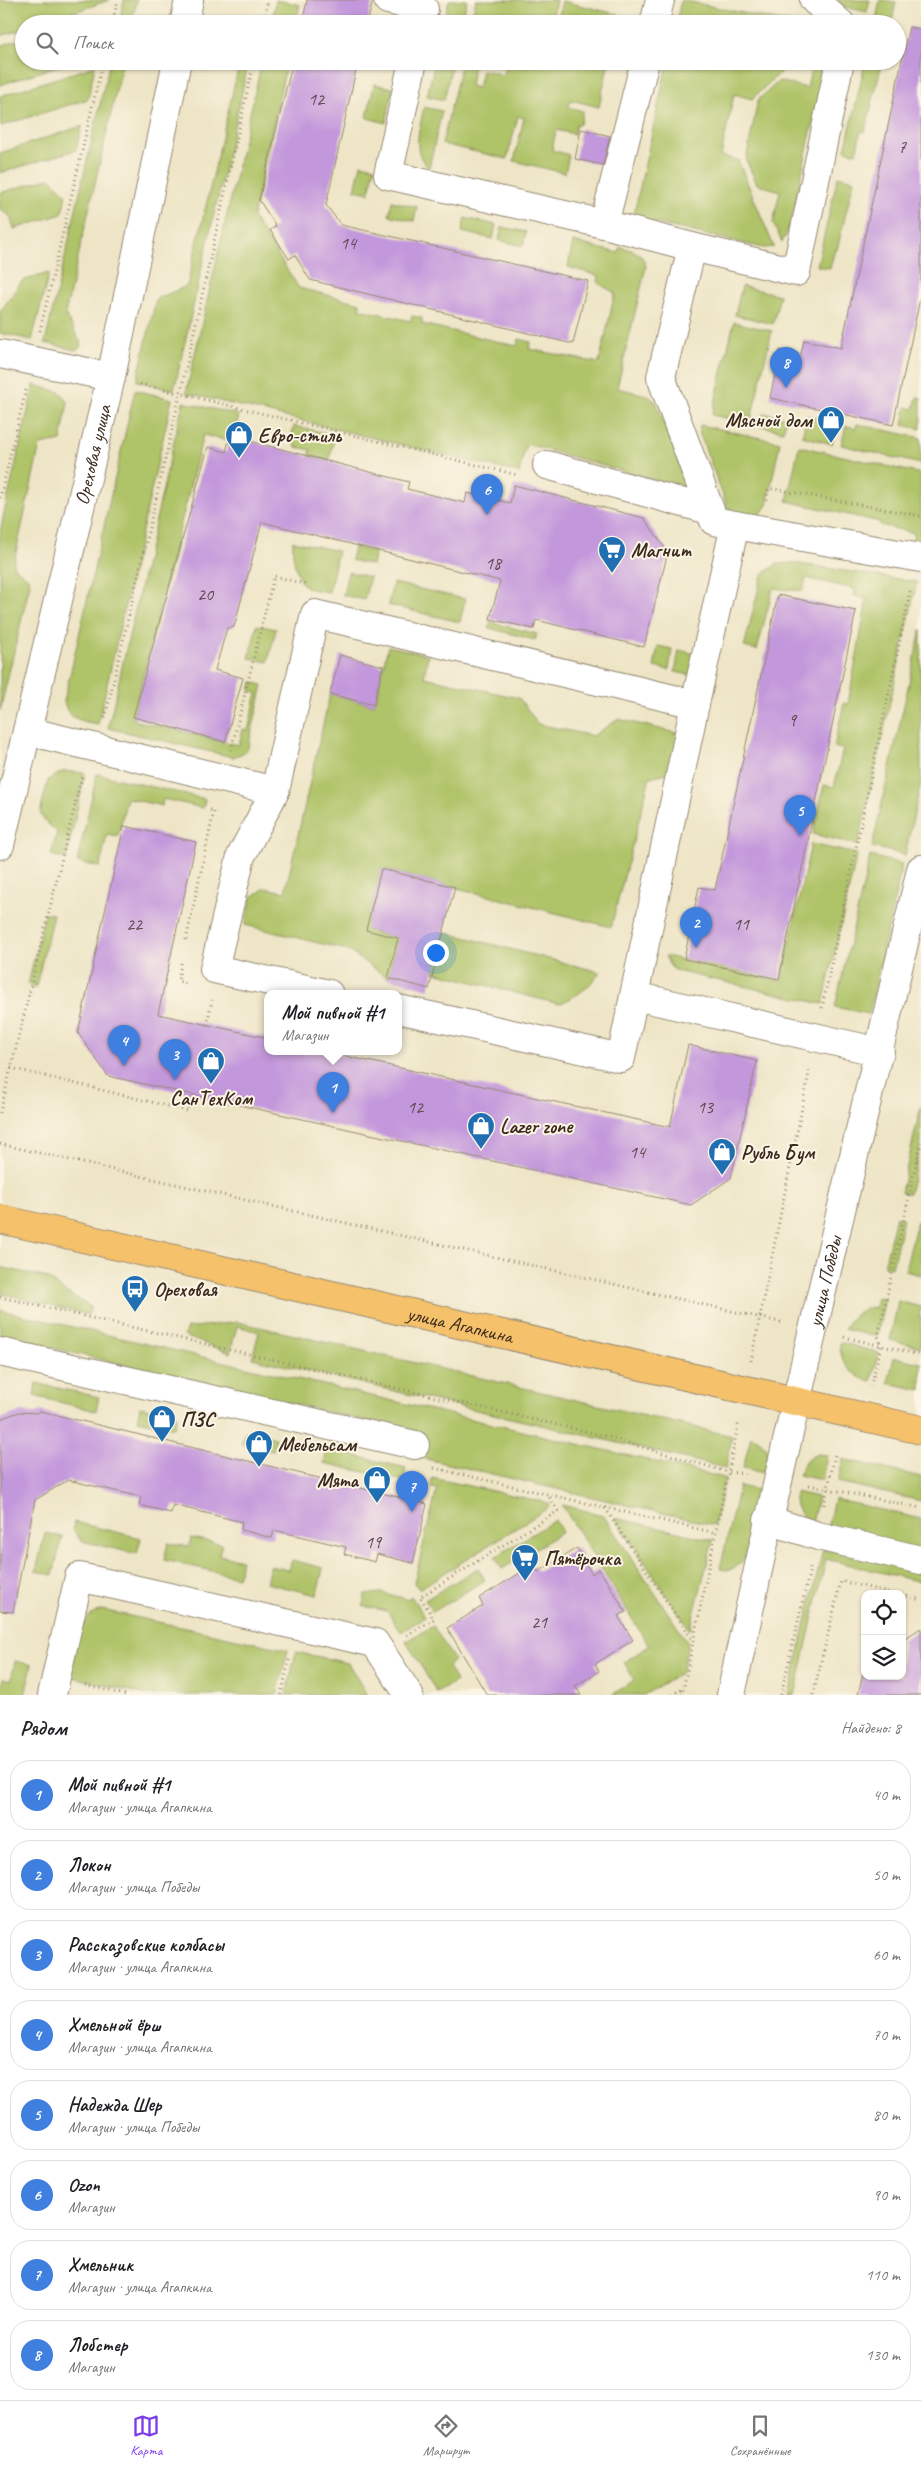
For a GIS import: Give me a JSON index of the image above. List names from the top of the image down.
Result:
{
  "streets": {
    "main road": ["улица Агапкина"],
    "street": ["Ореховая улица", "улица Победы"]
  },
  "crossings": [
    ["улица Победы", "улица Агапкина"]
  ],
  "places": {
    "shop": [
      "Мясной дом",
      "Евро-стиль",
      "СанТехКом",
      "Lazer zone",
      "Рубль Бум",
      "ПЗС",
      "Мебельсам",
      "Мята"
    ],
    "supermarket": ["Магнит", "Пятёрочка"],
    "bus stop": ["Ореховая"]
  },
  "house_numbers": [
    "12",
    "7",
    "14",
    "18",
    "20",
    "9",
    "22",
    "11",
    "12",
    "13",
    "14",
    "19",
    "21"
  ],
  "page": {
    "search": "Поиск",
    "pins": [
      "8",
      "6",
      "5",
      "2",
      "4",
      "3",
      "1",
      "7"
    ],
    "popup": ["Мой пивной #1", "Магазин"],
    "heading": ["Рядом", "Найдено: 8"],
    "list": [
      {
        "mark": "1",
        "name": "Мой пивной #1",
        "note": "Магазин · улица Агапкина",
        "value": "40 m"
      },
      {
        "mark": "2",
        "name": "Локон",
        "note": "Магазин · улица Победы",
        "value": "50 m"
      },
      {
        "mark": "3",
        "name": "Рассказовские колбасы",
        "note": "Магазин · улица Агапкина",
        "value": "60 m"
      },
      {
        "mark": "4",
        "name": "Хмельной ёрш",
        "note": "Магазин · улица Агапкина",
        "value": "70 m"
      },
      {
        "mark": "5",
        "name": "Надежда Шер",
        "note": "Магазин · улица Победы",
        "value": "80 m"
      },
      {
        "mark": "6",
        "name": "Ozon",
        "note": "Магазин",
        "value": "90 m"
      },
      {
        "mark": "7",
        "name": "Хмельник",
        "note": "Магазин · улица Агапкина",
        "value": "110 m"
      },
      {
        "mark": "8",
        "name": "Лобстер",
        "note": "Магазин",
        "value": "130 m"
      }
    ],
    "nav": ["Карта", "Маршрут", "Сохранённые"]
  }
}
